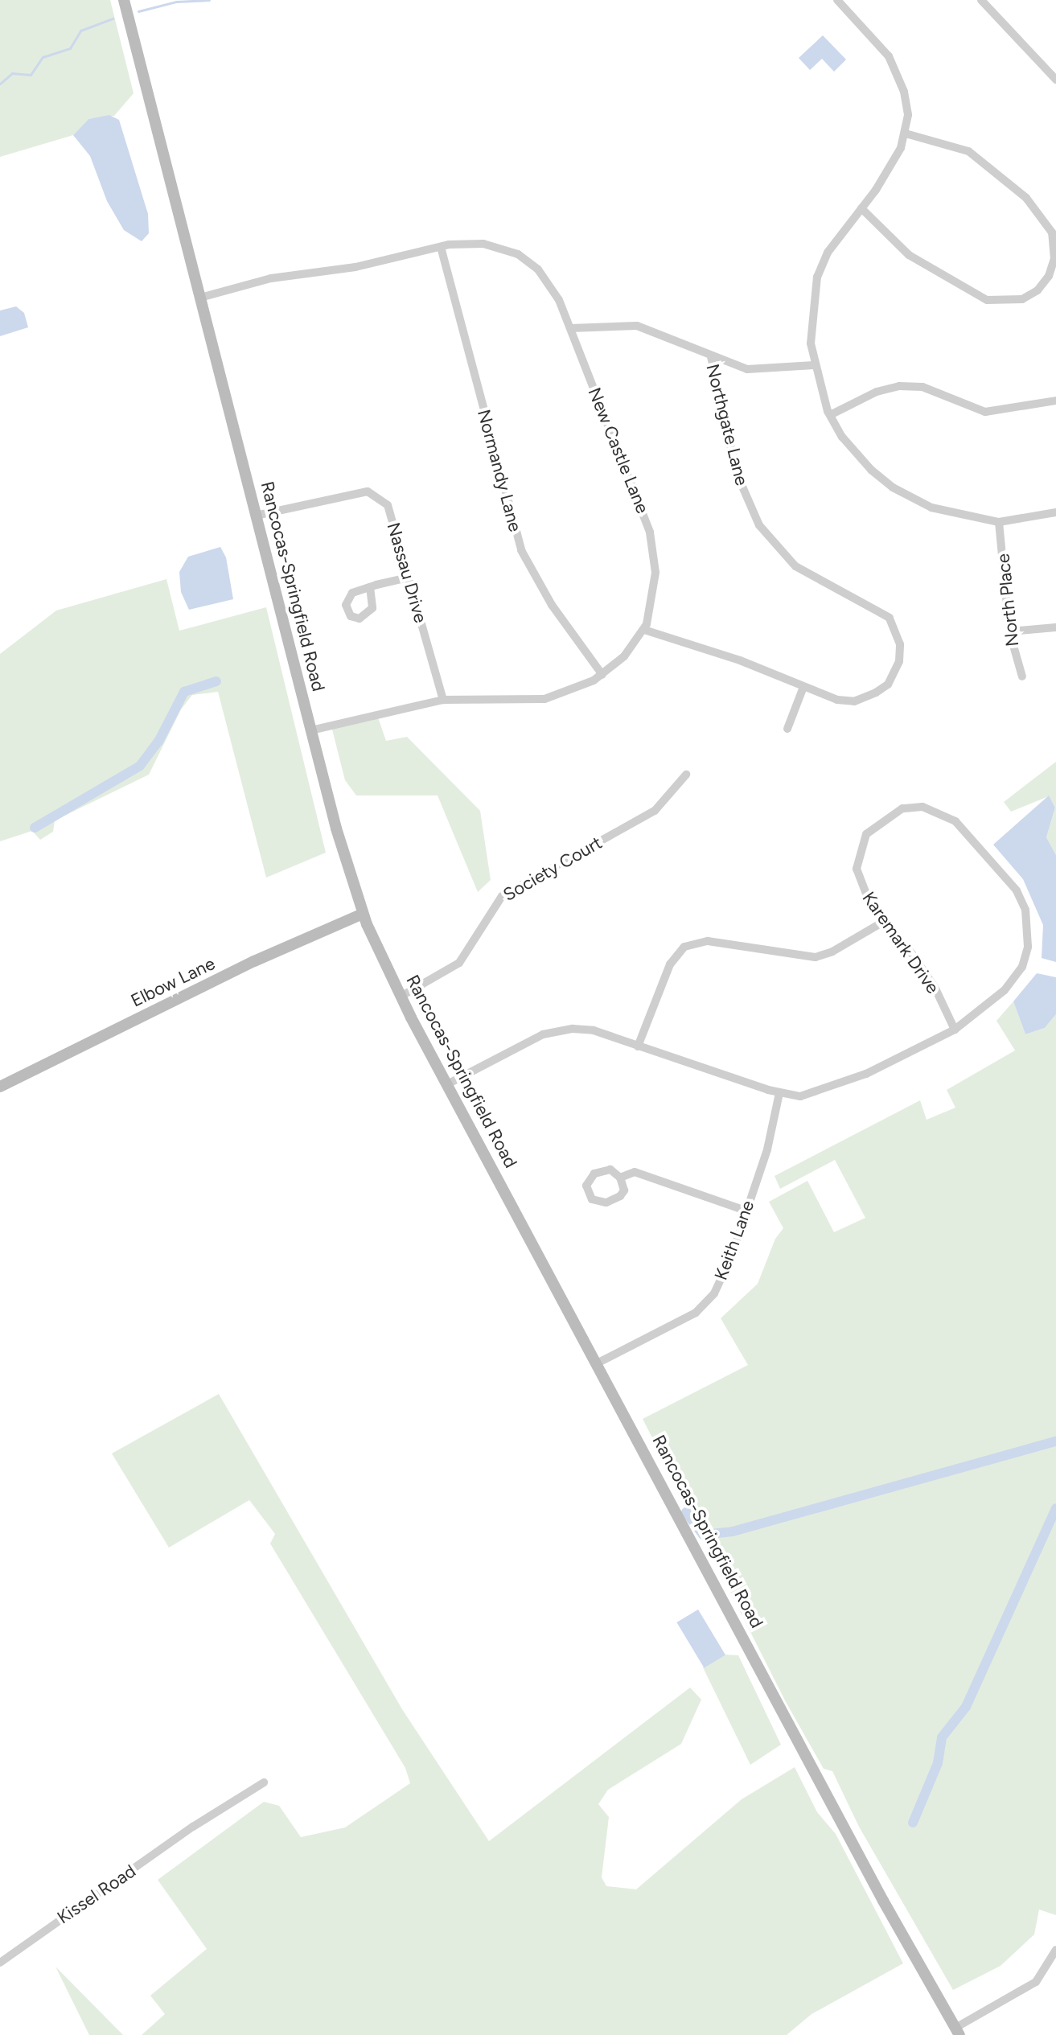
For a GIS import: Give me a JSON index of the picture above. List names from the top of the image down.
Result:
{
  "streets": {
    "main road": ["Rancocas-Springfield Road", "Elbow Lane"],
    "street": [
      "Northgate Lane",
      "New Castle Lane",
      "Normandy Lane",
      "Nassau Drive",
      "North Place",
      "Society Court",
      "Karemark Drive",
      "Keith Lane",
      "Kissel Road"
    ]
  },
  "crossings": [
    ["Northgate Lane", "New Castle Lane"],
    ["New Castle Lane", "Normandy Lane"],
    ["New Castle Lane", "Nassau Drive"],
    ["New Castle Lane", "Rancocas-Springfield Road"],
    ["Nassau Drive", "Rancocas-Springfield Road"],
    ["Rancocas-Springfield Road", "Society Court"],
    ["Rancocas-Springfield Road", "Karemark Drive"],
    ["Rancocas-Springfield Road", "Elbow Lane"],
    ["Rancocas-Springfield Road", "Keith Lane"],
    ["Karemark Drive", "Keith Lane"]
  ]
}
